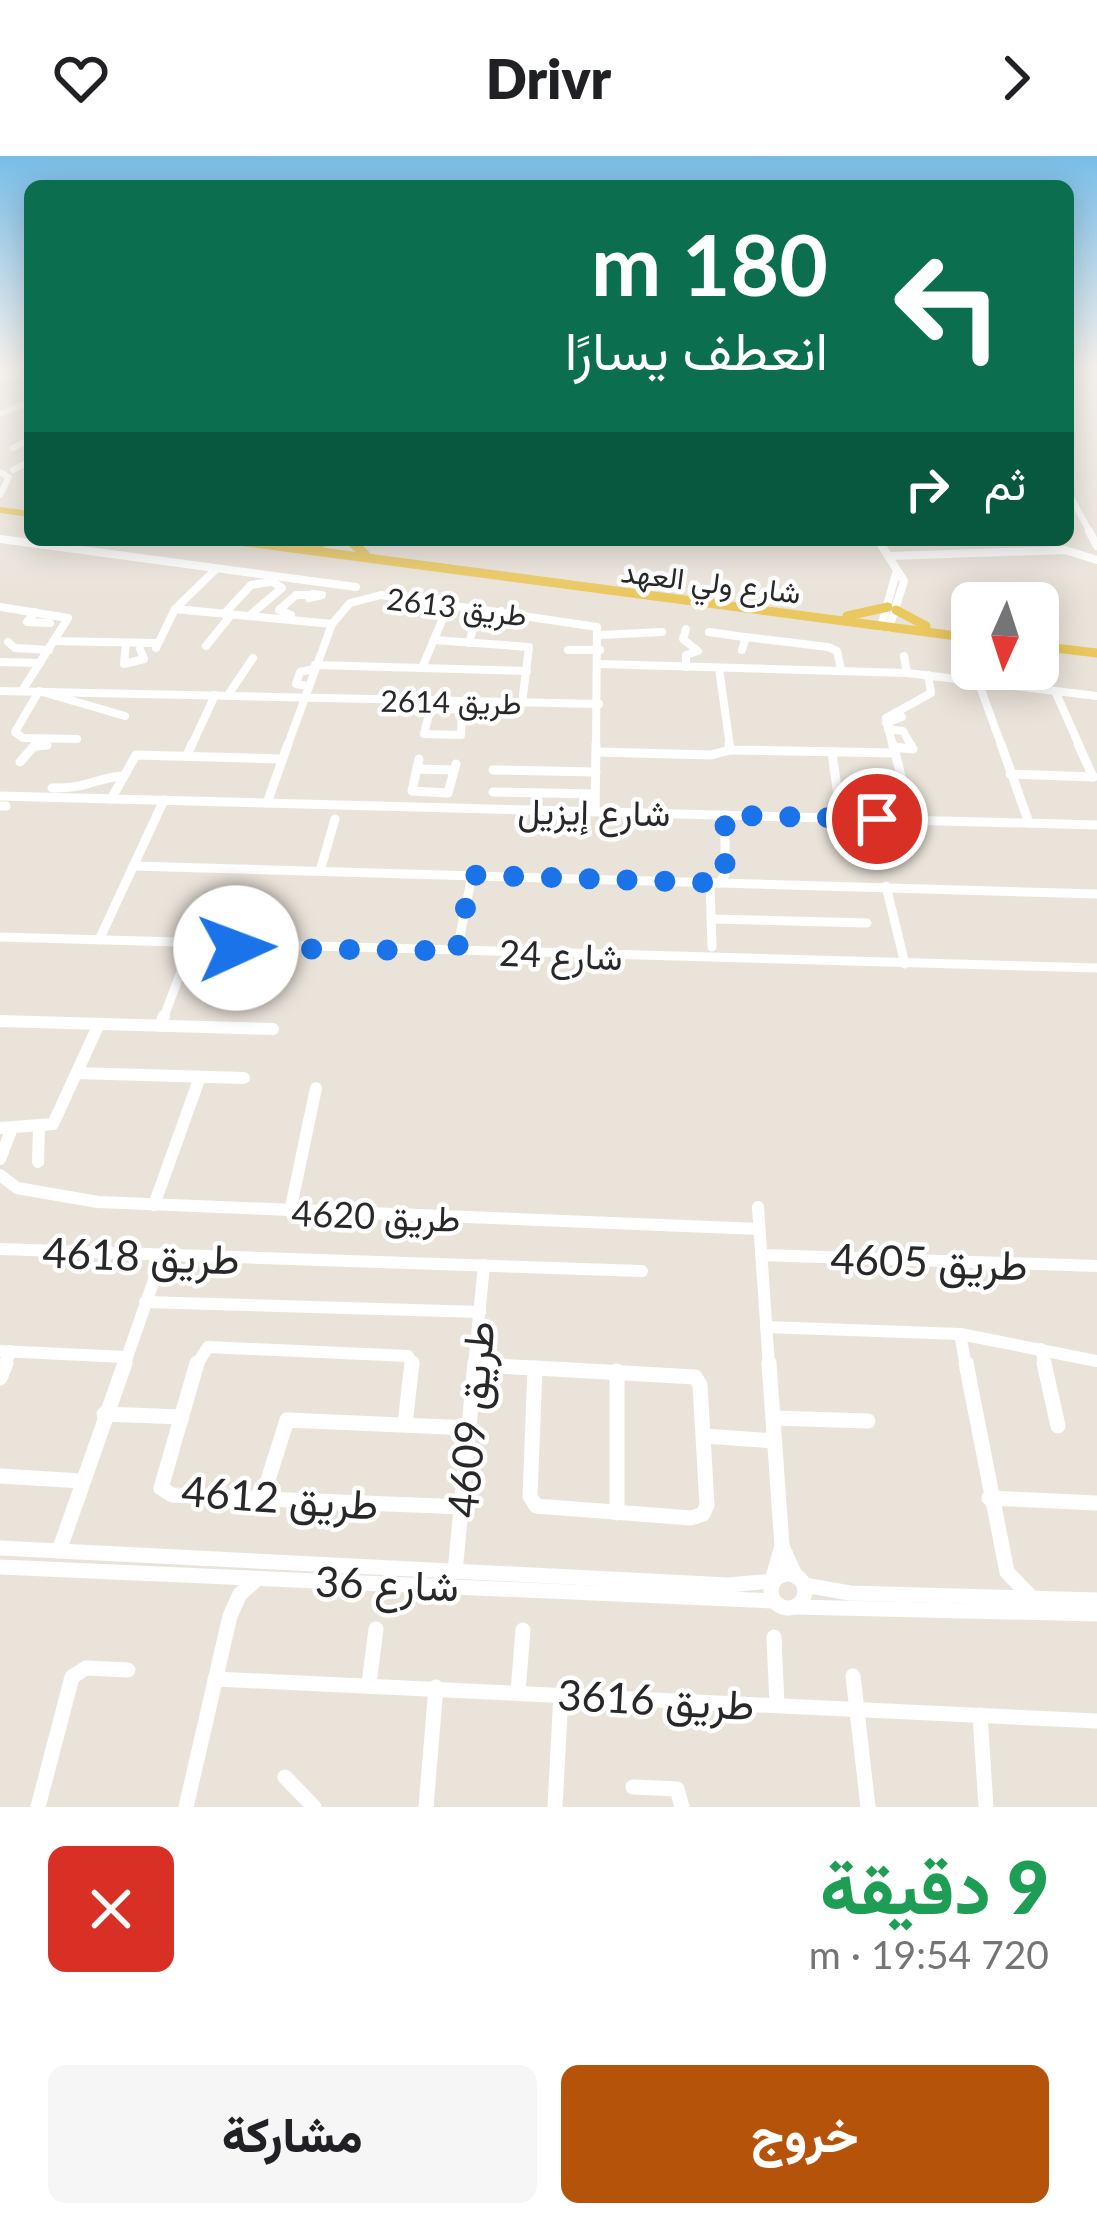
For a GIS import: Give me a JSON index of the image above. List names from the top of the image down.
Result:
{
  "streets": {
    "main road": ["شارع ولي العهد"],
    "street": [
      "طريق 2613",
      "طريق 2614",
      "شارع إيزيل",
      "شارع 24",
      "طريق 4620",
      "طريق 4618",
      "طريق 4605",
      "طريق 4609",
      "طريق 4612",
      "شارع 36",
      "طريق 3616"
    ]
  },
  "crossings": [
    ["طريق 2613", "طريق 2614"],
    ["طريق 4618", "طريق 4609"],
    ["طريق 4609", "طريق 4612"],
    ["طريق 4609", "شارع 36"]
  ],
  "north": "bottom",
  "page": {
    "header": "Drivr",
    "turn": ["180 m", "انعطف يسارًا"],
    "then": "ثم",
    "heading": ["9 دقيقة", "720 m · 19:54"],
    "buttons": ["خروج", "مشاركة"]
  }
}
